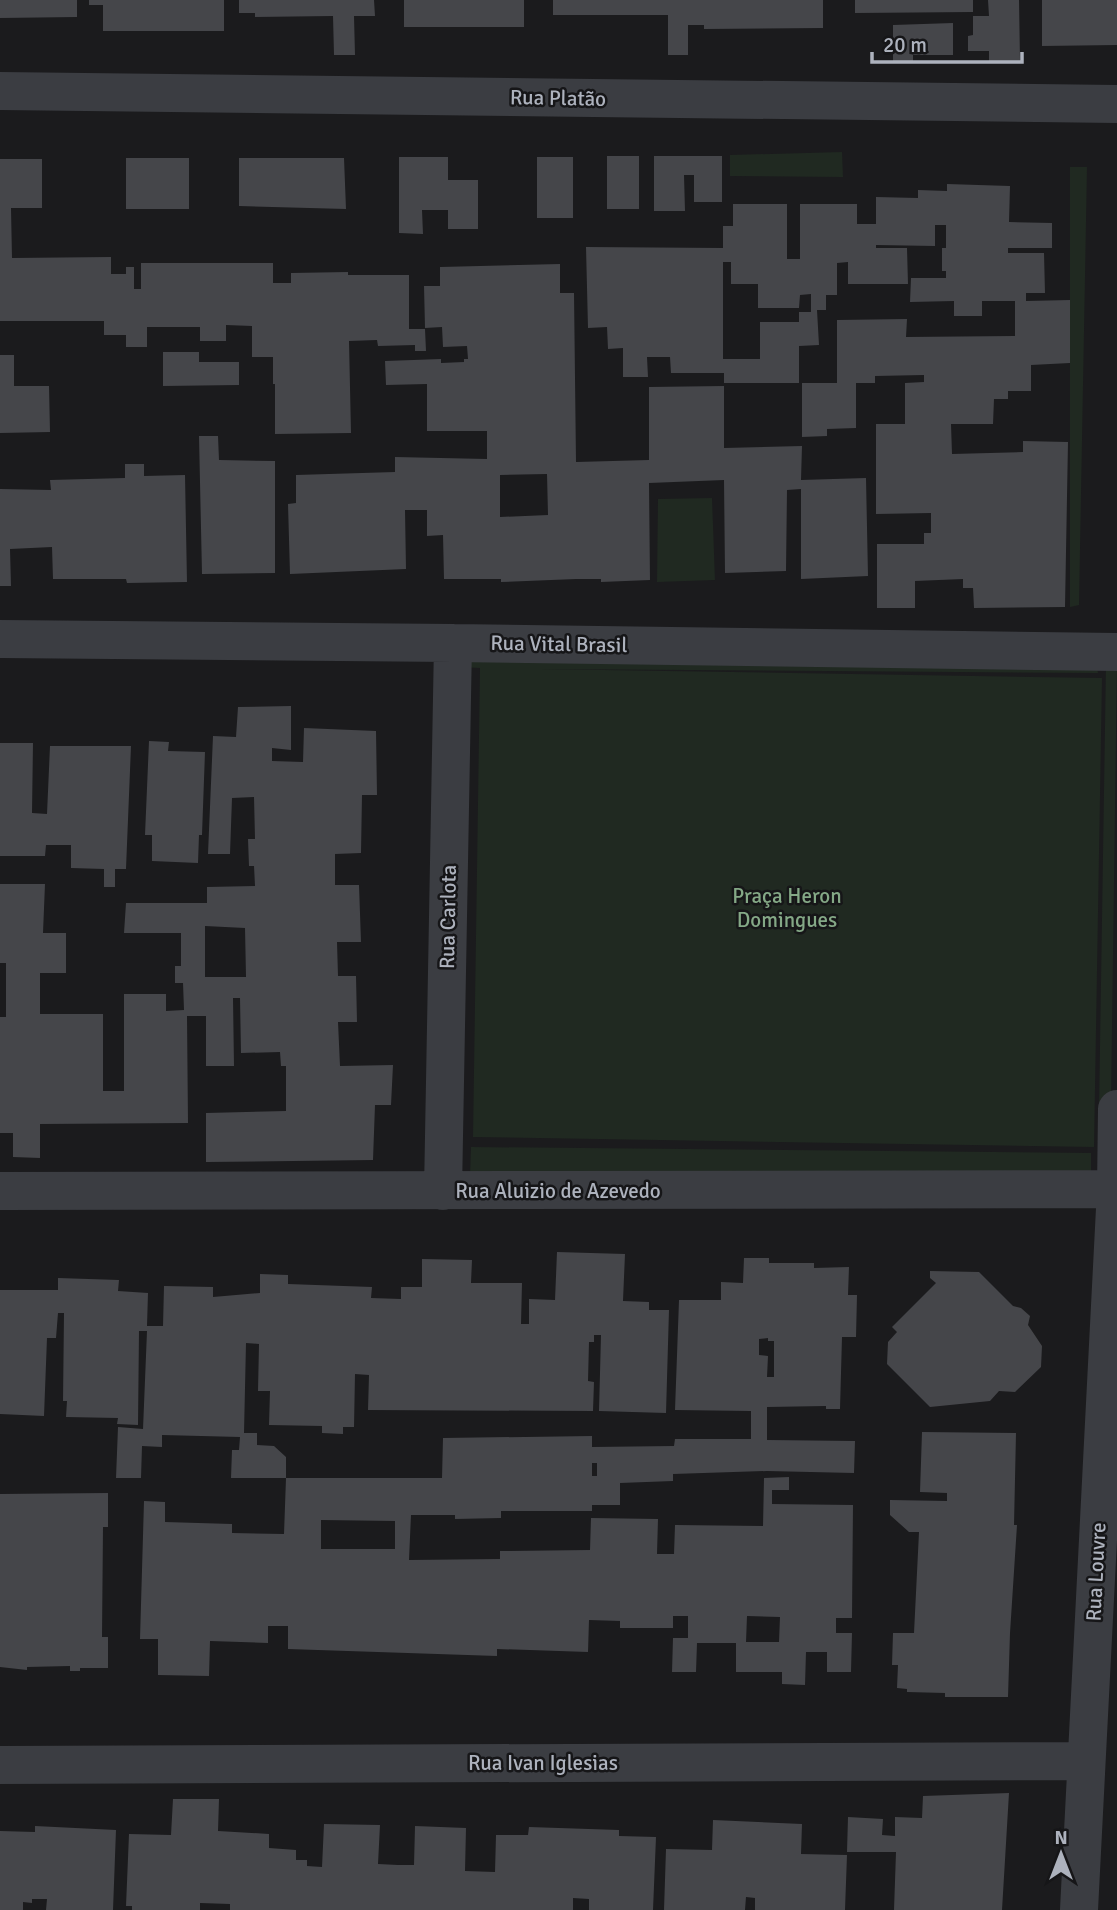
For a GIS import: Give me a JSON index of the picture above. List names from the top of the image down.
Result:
{
  "streets": {
    "street": [
      "Rua Platão",
      "Rua Vital Brasil",
      "Rua Carlota",
      "Rua Aluizio de Azevedo",
      "Rua Louvre",
      "Rua Ivan Iglesias"
    ]
  },
  "crossings": [
    ["Rua Vital Brasil", "Rua Carlota"],
    ["Rua Carlota", "Rua Aluizio de Azevedo"],
    ["Rua Aluizio de Azevedo", "Rua Louvre"],
    ["Rua Louvre", "Rua Ivan Iglesias"]
  ],
  "parks": ["Praça Heron Domingues"],
  "scale_bar": "20 m",
  "north": "top"
}
